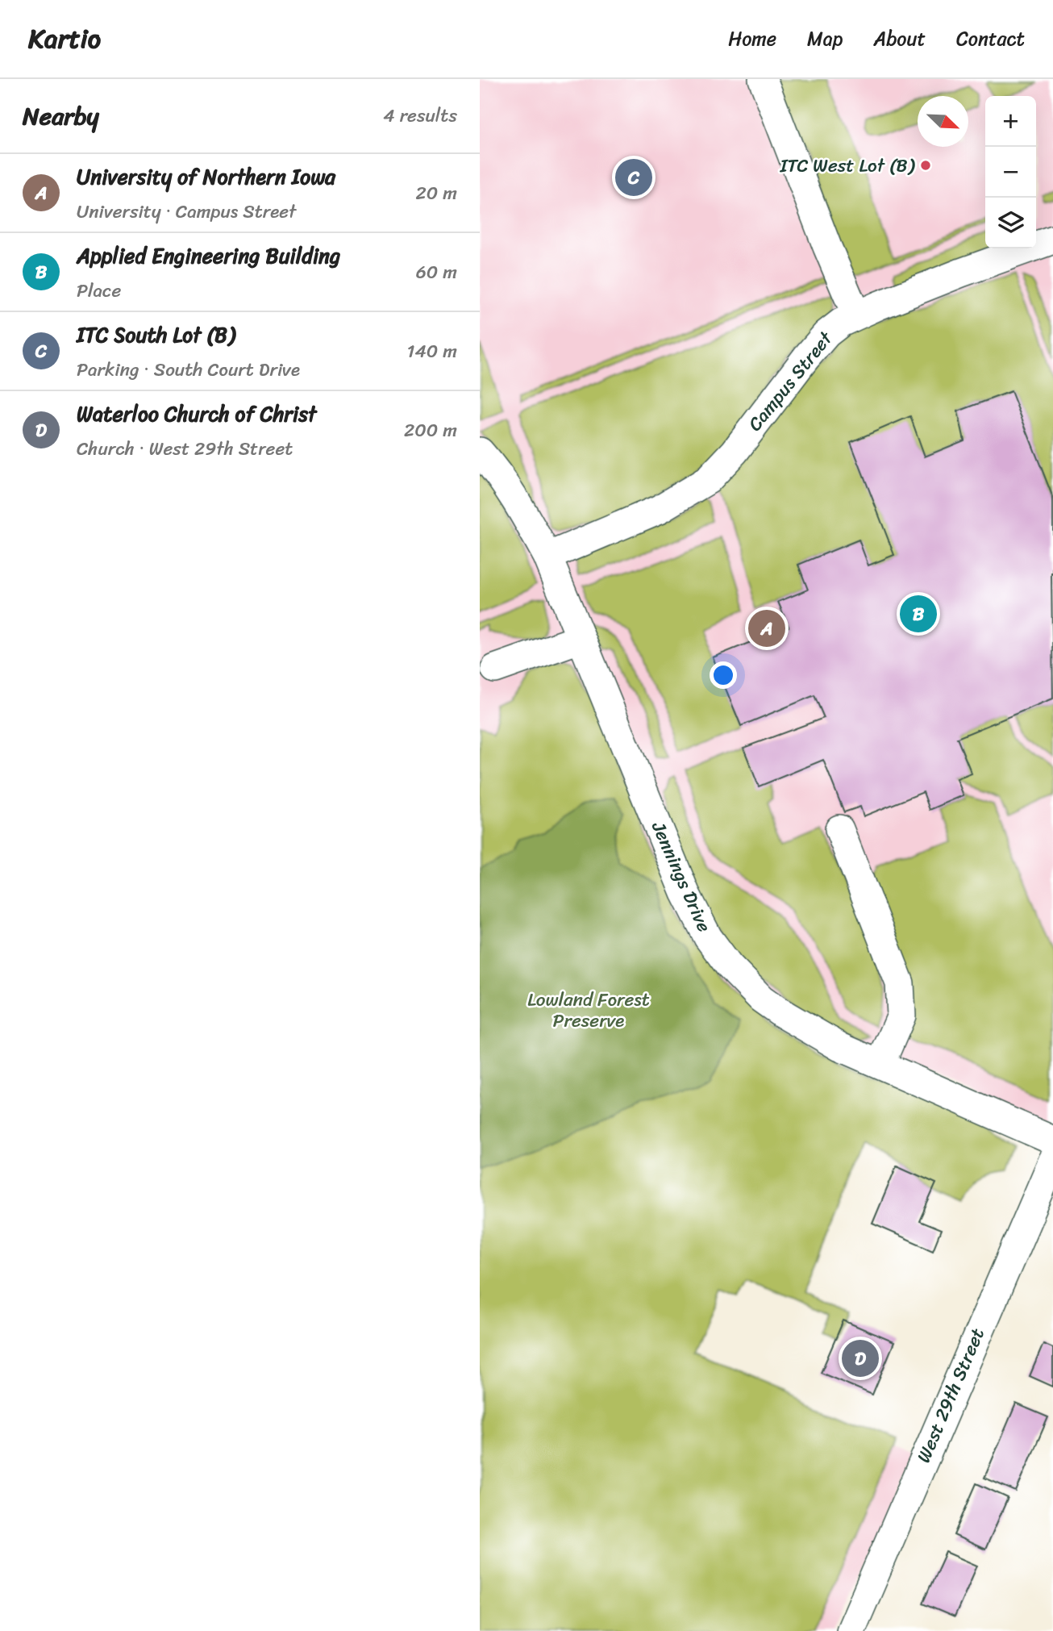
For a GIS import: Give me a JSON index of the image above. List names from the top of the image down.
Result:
{
  "streets": {
    "street": ["Campus Street", "Jennings Drive", "West 29th Street"]
  },
  "crossings": [
    ["Campus Street", "Jennings Drive"]
  ],
  "parks": ["Lowland Forest Preserve"],
  "places": ["ITC West Lot (B)"],
  "north": "bottom right",
  "page": {
    "header": "Kartio",
    "nav": [
      "Home",
      "Map",
      "About",
      "Contact"
    ],
    "heading": ["Nearby", "4 results"],
    "map_buttons": ["+", "−"],
    "list": [
      {
        "mark": "A",
        "name": "University of Northern Iowa",
        "note": "University · Campus Street",
        "value": "20 m"
      },
      {
        "mark": "B",
        "name": "Applied Engineering Building",
        "note": "Place",
        "value": "60 m"
      },
      {
        "mark": "C",
        "name": "ITC South Lot (B)",
        "note": "Parking · South Court Drive",
        "value": "140 m"
      },
      {
        "mark": "D",
        "name": "Waterloo Church of Christ",
        "note": "Church · West 29th Street",
        "value": "200 m"
      }
    ],
    "pins": [
      "C",
      "B",
      "A",
      "D"
    ]
  }
}
